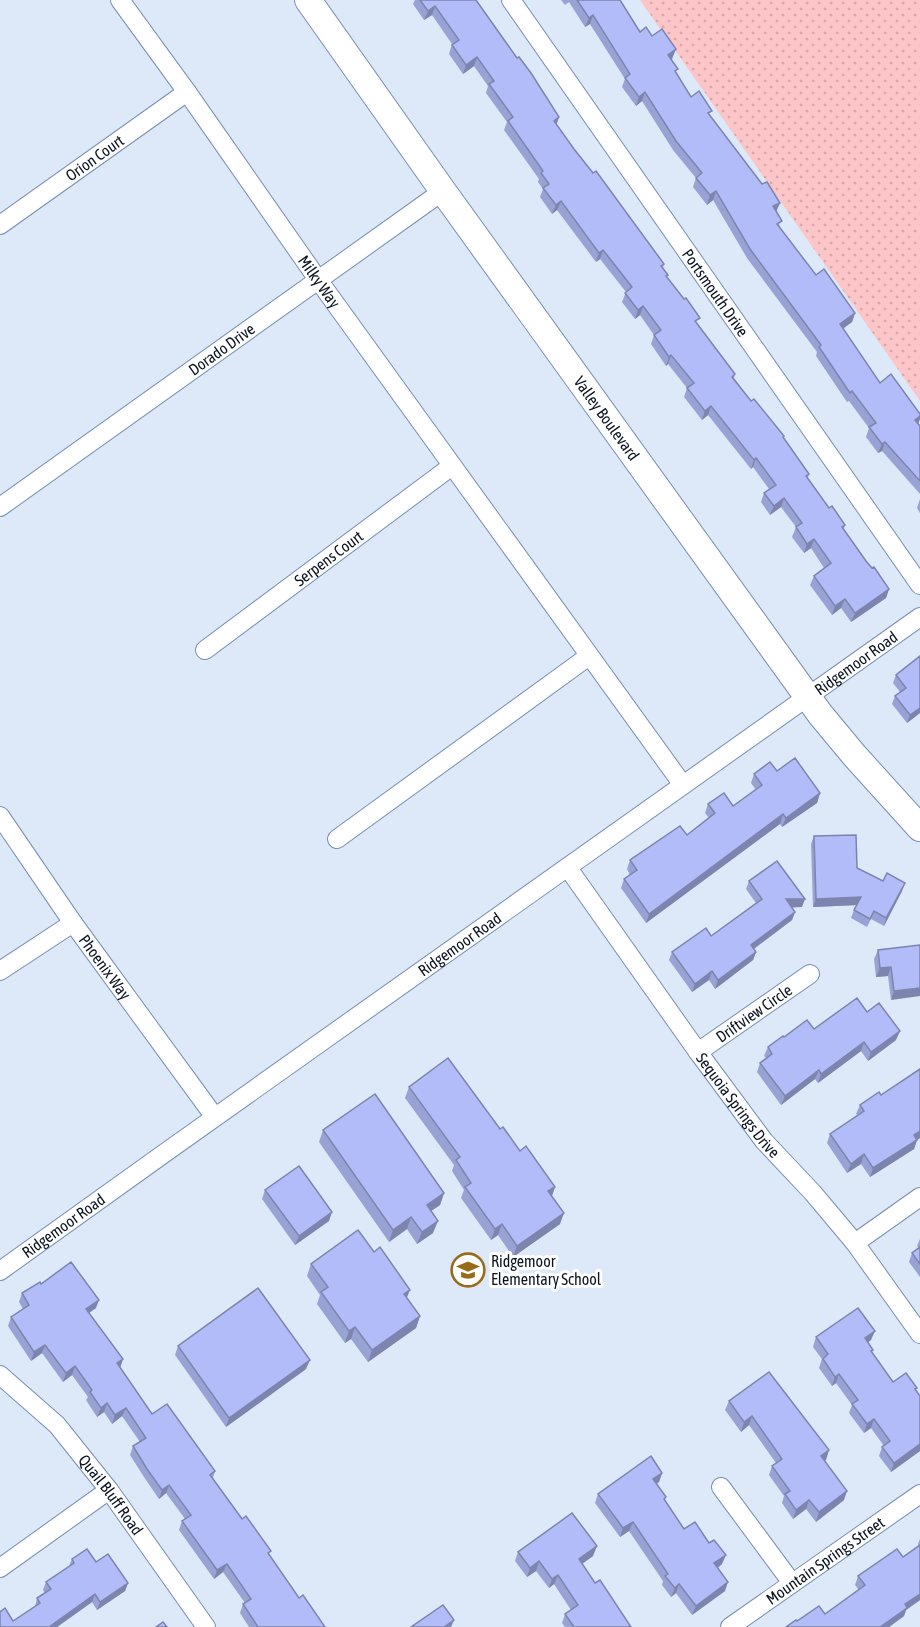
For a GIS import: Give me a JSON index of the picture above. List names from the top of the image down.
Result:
{
  "streets": {
    "street": [
      "Orion Court",
      "Milky Way",
      "Portsmouth Drive",
      "Dorado Drive",
      "Valley Boulevard",
      "Serpens Court",
      "Ridgemoor Road",
      "Phoenix Way",
      "Driftview Circle",
      "Sequoia Springs Drive",
      "Quail Bluff Road",
      "Mountain Springs Street"
    ]
  },
  "crossings": [
    ["Orion Court", "Milky Way"],
    ["Milky Way", "Dorado Drive"],
    ["Milky Way", "Serpens Court"],
    ["Milky Way", "Ridgemoor Road"],
    ["Dorado Drive", "Valley Boulevard"],
    ["Valley Boulevard", "Ridgemoor Road"],
    ["Ridgemoor Road", "Phoenix Way"],
    ["Ridgemoor Road", "Sequoia Springs Drive"],
    ["Driftview Circle", "Sequoia Springs Drive"]
  ],
  "places": {
    "school or university": ["Ridgemoor Elementary School"]
  }
}
